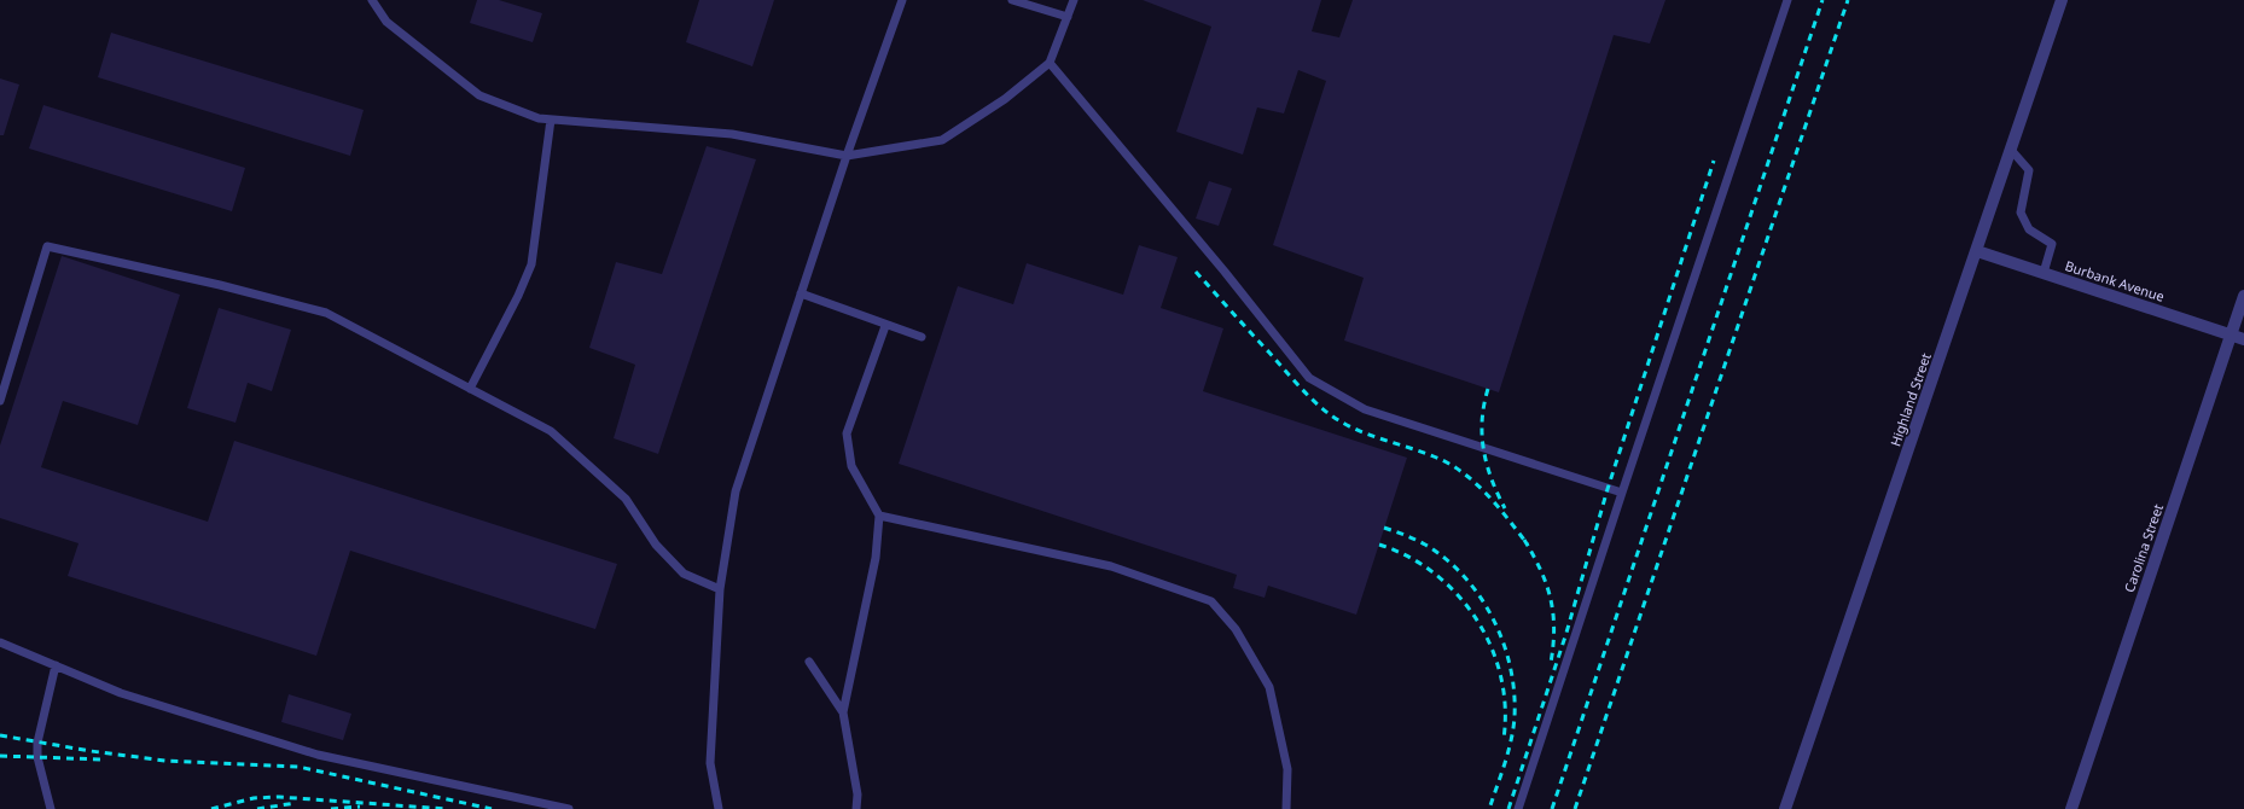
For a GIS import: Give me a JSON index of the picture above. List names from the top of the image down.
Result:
{
  "streets": {
    "street": ["Burbank Avenue", "Highland Street", "Carolina Street"]
  },
  "crossings": [
    ["Burbank Avenue", "Highland Street"],
    ["Burbank Avenue", "Carolina Street"]
  ]
}
